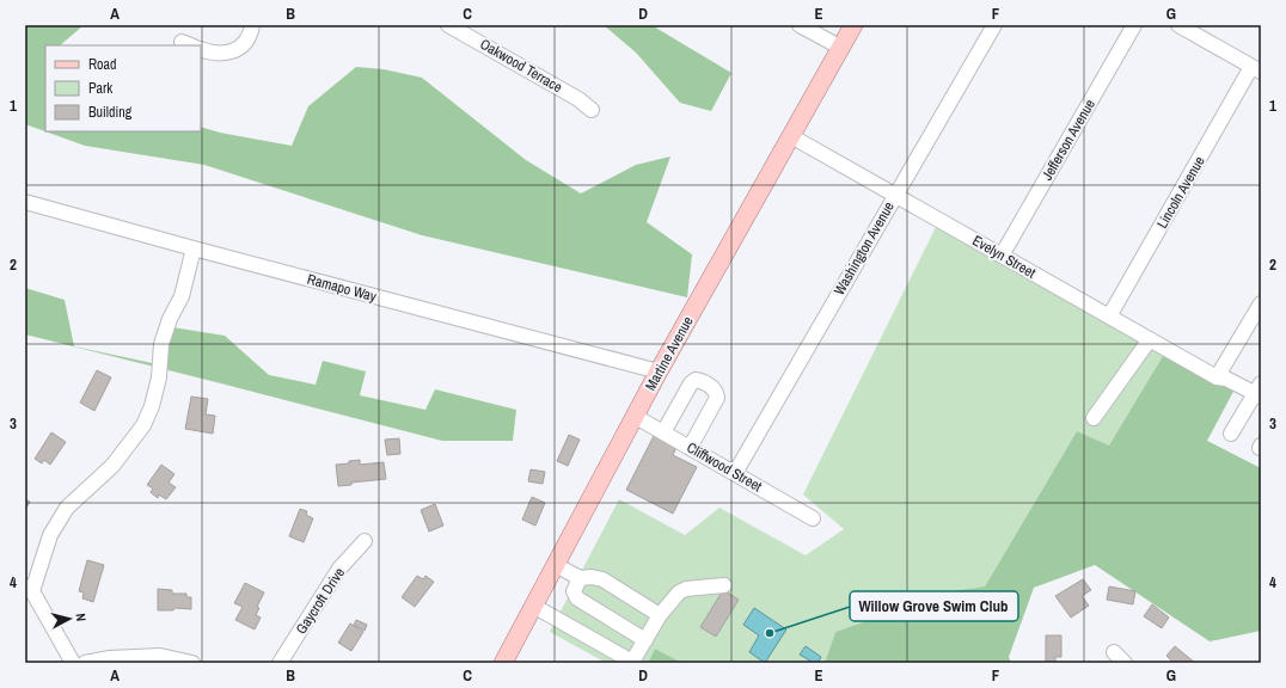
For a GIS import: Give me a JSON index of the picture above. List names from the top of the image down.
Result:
{
  "streets": {
    "main road": ["Martine Avenue"],
    "street": [
      "Oakwood Terrace",
      "Jefferson Avenue",
      "Lincoln Avenue",
      "Washington Avenue",
      "Evelyn Street",
      "Ramapo Way",
      "Cliffwood Street",
      "Gaycroft Drive"
    ]
  },
  "crossings": [
    ["Jefferson Avenue", "Evelyn Street"],
    ["Lincoln Avenue", "Evelyn Street"],
    ["Washington Avenue", "Evelyn Street"],
    ["Washington Avenue", "Cliffwood Street"],
    ["Evelyn Street", "Martine Avenue"],
    ["Ramapo Way", "Martine Avenue"],
    ["Martine Avenue", "Cliffwood Street"]
  ],
  "places": ["Willow Grove Swim Club"],
  "legend": ["Road", "Park", "Building"],
  "north": "right",
  "grid": {
    "columns": [
      "A",
      "B",
      "C",
      "D",
      "E",
      "F",
      "G"
    ],
    "rows": [
      "1",
      "2",
      "3",
      "4"
    ]
  }
}
